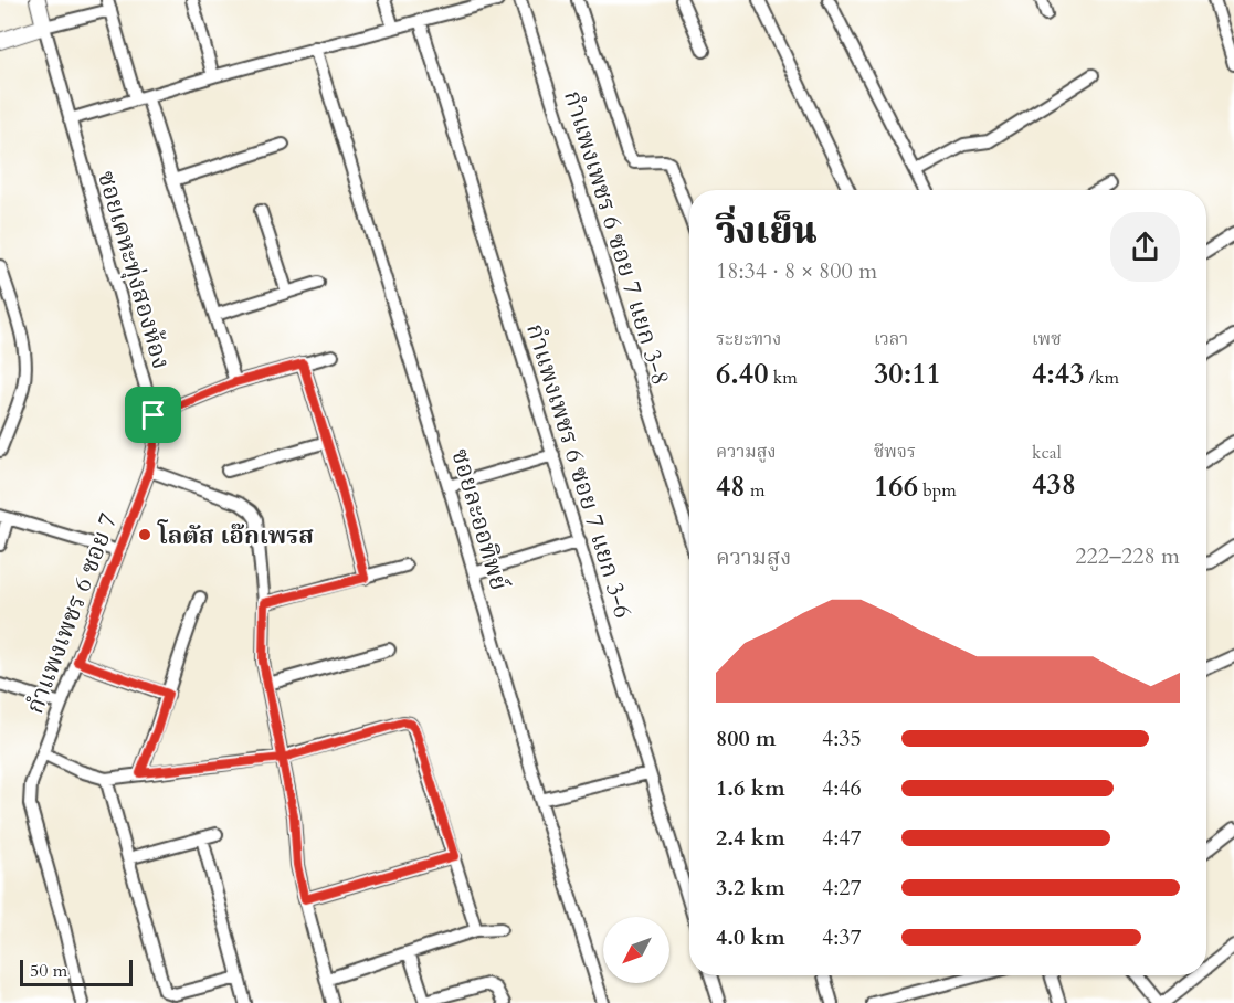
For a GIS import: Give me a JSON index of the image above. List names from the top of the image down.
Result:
{
  "streets": {
    "street": [
      "กำแพงเพชร 6 ซอย 7 แยก 3-8",
      "ซอยเคหะทุ่งสองห้อง",
      "กำแพงเพชร 6 ซอย 7 แยก 3-6",
      "ซอยละออทิพย์",
      "กำแพงเพชร 6 ซอย 7"
    ]
  },
  "crossings": [
    ["ซอยเคหะทุ่งสองห้อง", "กำแพงเพชร 6 ซอย 7"]
  ],
  "places": ["โลตัส เอ๊กเพรส"],
  "scale_bar": "50 m",
  "north": "bottom left",
  "page": {
    "heading": ["วิ่งเย็น", "18:34 · 8 × 800 m"],
    "stats": [
      ["ระยะทาง", "6.40 km"],
      ["เวลา", "30:11"],
      ["เพซ", "4:43 /km"],
      ["ความสูง", "48 m"],
      ["ชีพจร", "166 bpm"],
      ["kcal", "438"]
    ],
    "chart": ["ความสูง", "222–228 m"],
    "list": [
      {
        "name": "800 m",
        "note": "4:35"
      },
      {
        "name": "1.6 km",
        "note": "4:46"
      },
      {
        "name": "2.4 km",
        "note": "4:47"
      },
      {
        "name": "3.2 km",
        "note": "4:27"
      },
      {
        "name": "4.0 km",
        "note": "4:37"
      }
    ],
    "scale": "50 m"
  }
}
